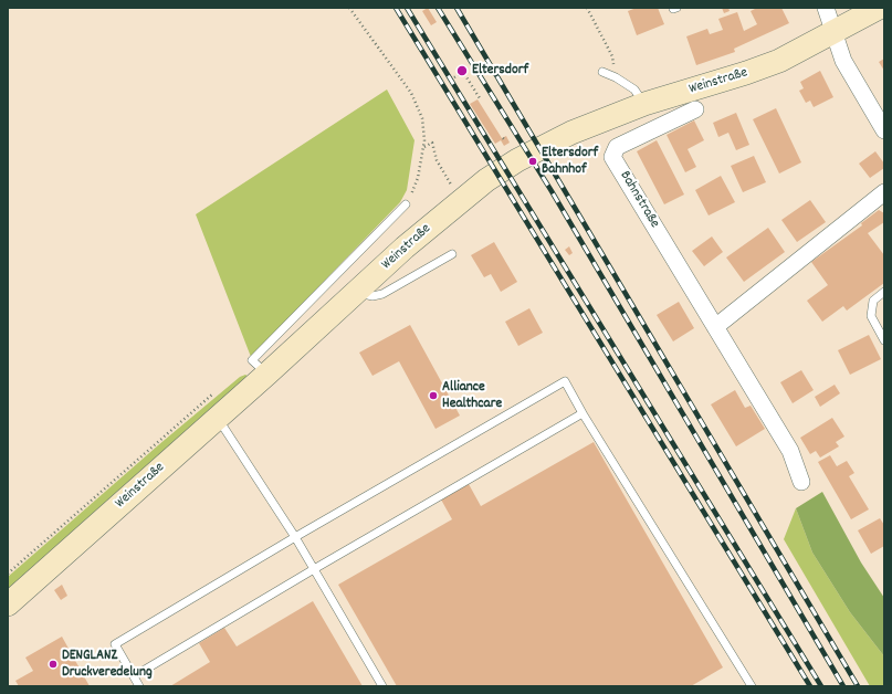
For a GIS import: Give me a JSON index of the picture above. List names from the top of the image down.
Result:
{
  "streets": {
    "main road": ["Weinstraße"],
    "street": ["Bahnstraße"]
  },
  "places": [
    "Eltersdorf",
    "Eltersdorf Bahnhof",
    "Alliance Healthcare",
    "DENGLANZ Druckveredelung"
  ]
}
